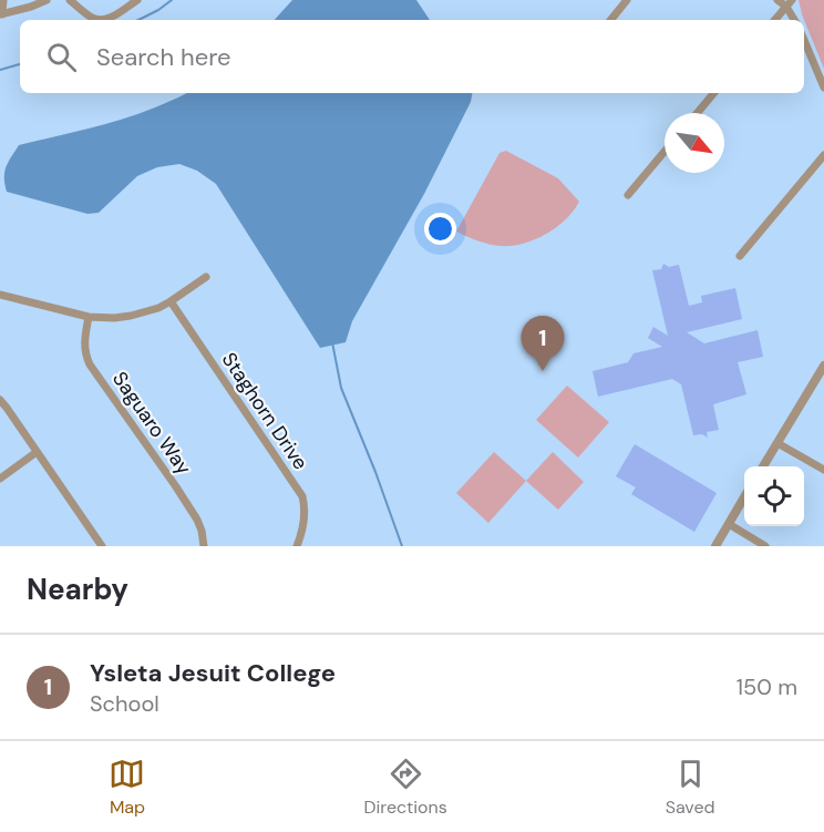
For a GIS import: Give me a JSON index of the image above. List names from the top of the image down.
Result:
{
  "streets": {
    "street": ["Staghorn Drive", "Saguaro Way"]
  },
  "north": "bottom right",
  "page": {
    "search": "Search here",
    "pins": "1",
    "heading": "Nearby",
    "list": [
      {
        "mark": "1",
        "name": "Ysleta Jesuit College",
        "note": "School",
        "value": "150 m"
      }
    ],
    "nav": ["Map", "Directions", "Saved"]
  }
}
